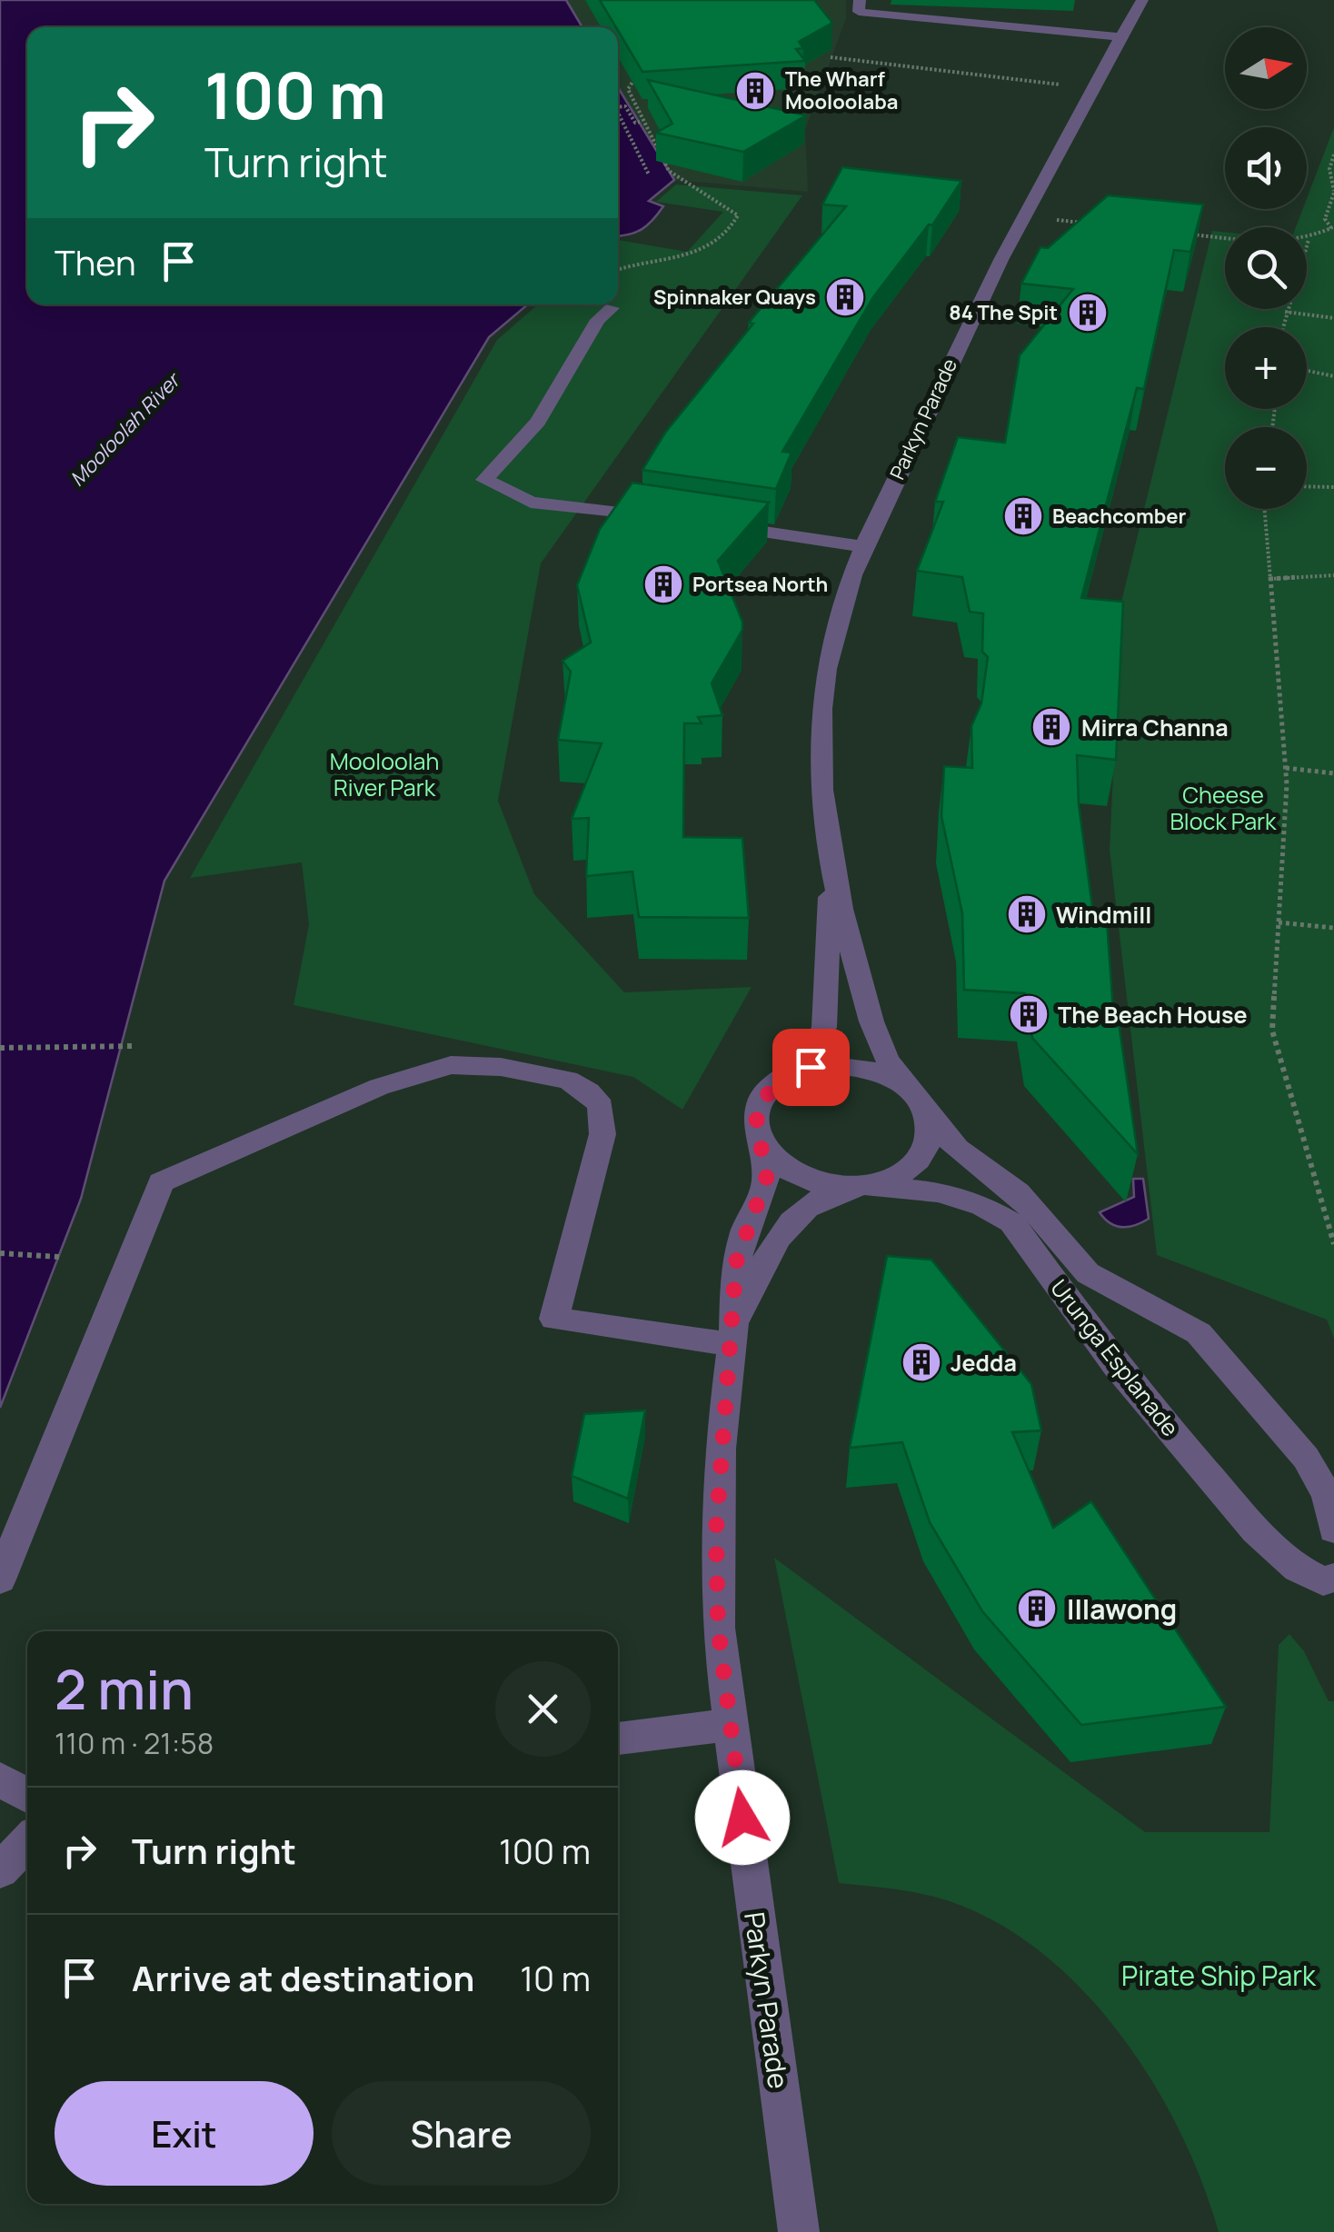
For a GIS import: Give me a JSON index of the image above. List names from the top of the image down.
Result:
{
  "streets": {
    "street": ["Parkyn Parade", "Urunga Esplanade"]
  },
  "crossings": [
    ["Parkyn Parade", "Urunga Esplanade"]
  ],
  "water": ["Mooloolah River"],
  "parks": ["Mooloolah River Park", "Cheese Block Park", "Pirate Ship Park"],
  "places": {
    "building": [
      "The Wharf Mooloolaba",
      "Spinnaker Quays",
      "84 The Spit",
      "Beachcomber",
      "Portsea North",
      "Mirra Channa",
      "Windmill",
      "The Beach House",
      "Jedda",
      "Illawong"
    ]
  },
  "north": "right",
  "page": {
    "map_buttons": ["+", "−"],
    "turn": ["100 m", "Turn right"],
    "then": "Then",
    "heading": ["2 min", "110 m · 21:58"],
    "list": [
      {
        "name": "Turn right",
        "value": "100 m"
      },
      {
        "name": "Arrive at destination",
        "value": "10 m"
      }
    ],
    "buttons": ["Exit", "Share"]
  }
}
